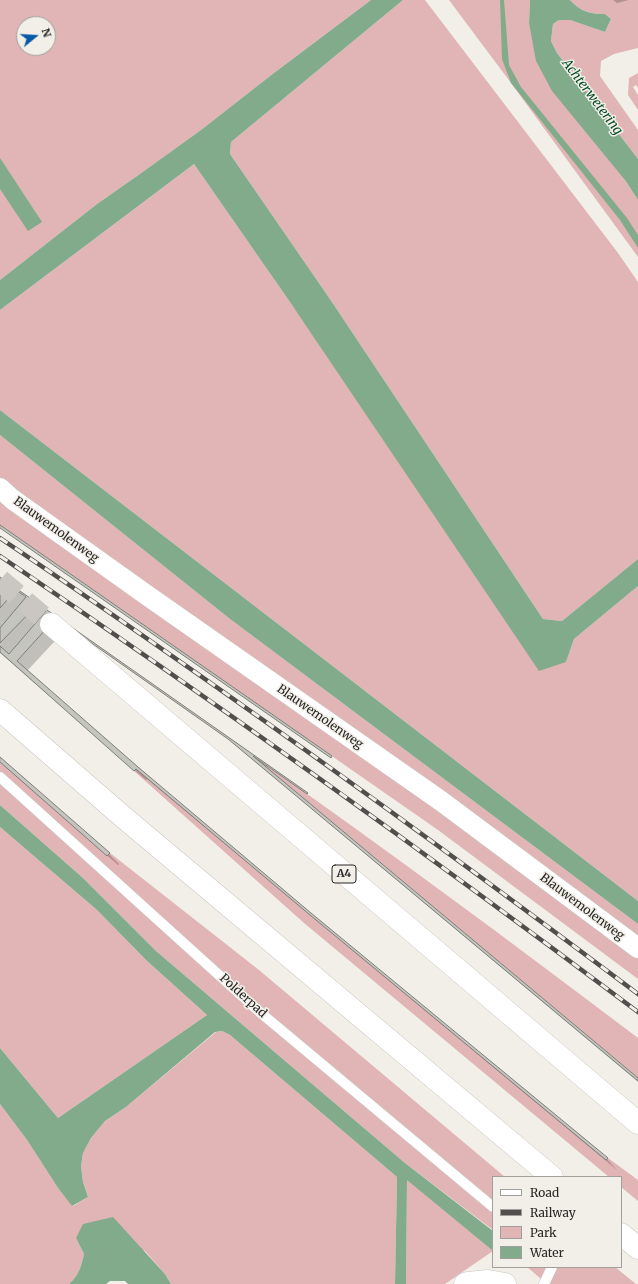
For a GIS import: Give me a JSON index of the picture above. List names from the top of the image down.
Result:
{
  "streets": {
    "main road": ["A4"],
    "street": ["Blauwemolenweg"],
    "lane": ["Polderpad"]
  },
  "water": ["Achterwetering"],
  "legend": [
    "Road",
    "Railway",
    "Park",
    "Water"
  ],
  "north": "right"
}
